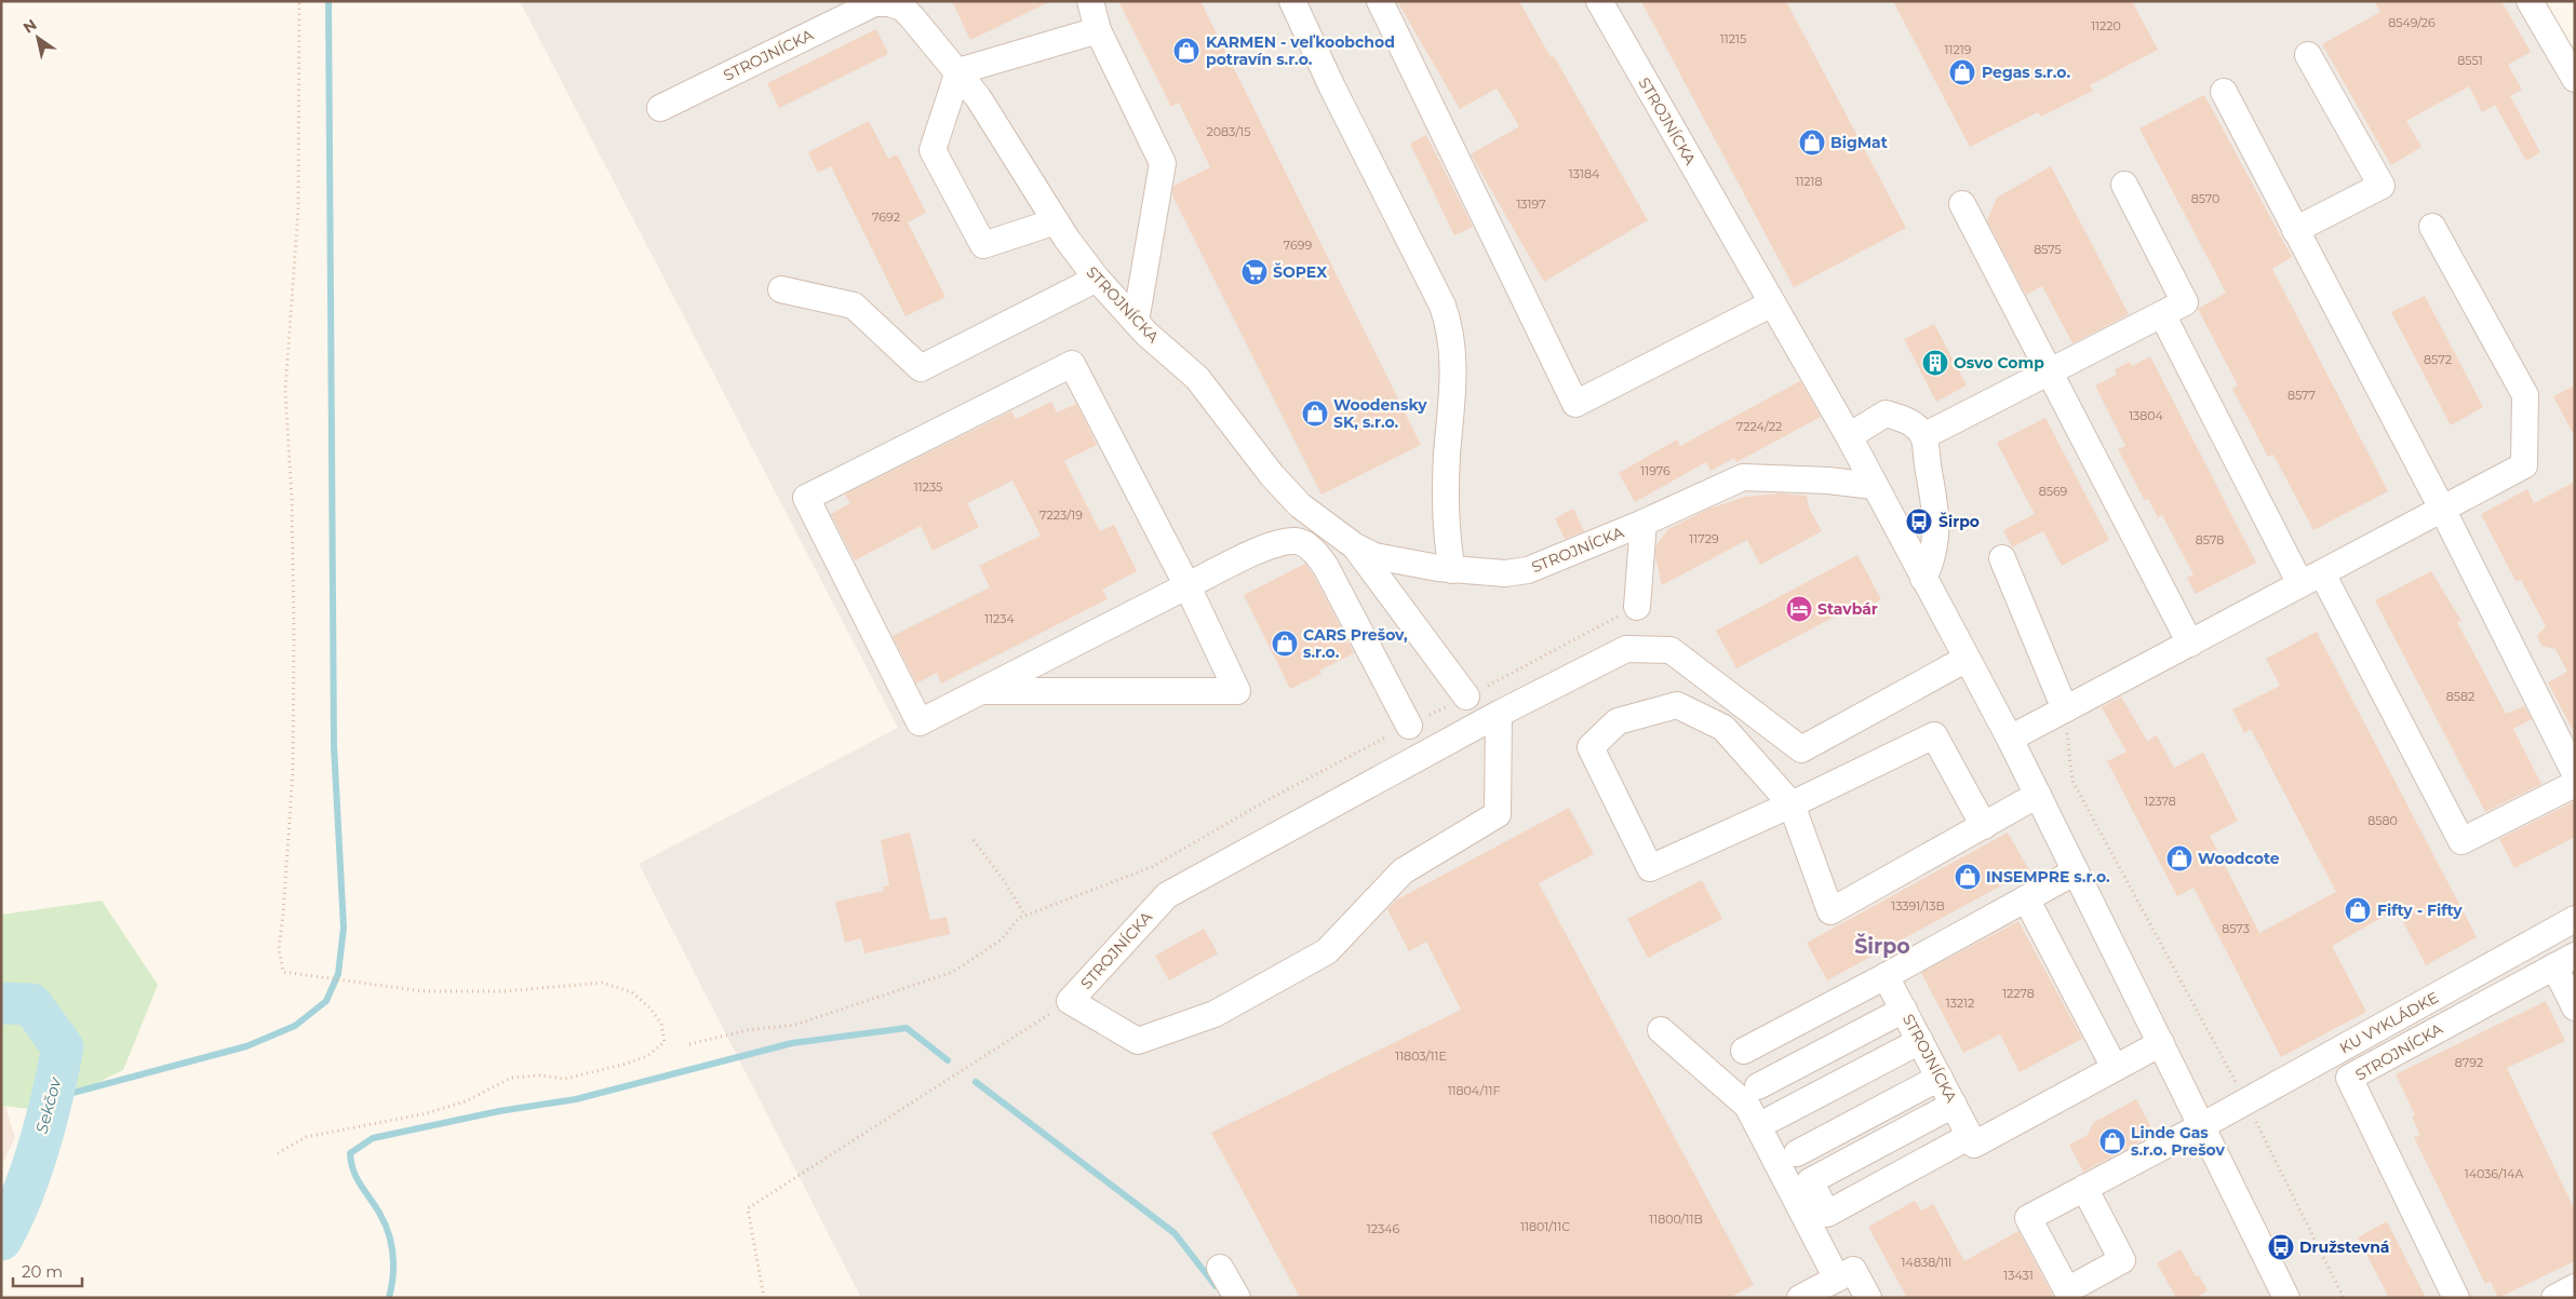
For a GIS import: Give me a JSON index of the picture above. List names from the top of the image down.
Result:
{
  "streets": {
    "street": ["STROJNÍCKA", "KU VYKLÁDKE"]
  },
  "crossings": [
    ["STROJNÍCKA", "KU VYKLÁDKE"]
  ],
  "districts": ["Širpo"],
  "water": ["Sekčov"],
  "places": {
    "shop": [
      "KARMEN - veľkoobchod potravín s.r.o.",
      "Pegas s.r.o.",
      "BigMat",
      "Woodensky SK, s.r.o.",
      "CARS Prešov, s.r.o.",
      "Woodcote",
      "INSEMPRE s.r.o.",
      "Fifty - Fifty",
      "Linde Gas s.r.o. Prešov"
    ],
    "supermarket": ["ŠOPEX"],
    "building": ["Osvo Comp"],
    "bus stop": ["Širpo", "Družstevná"],
    "hotel": ["Stavbár"]
  },
  "house_numbers": [
    "8549/26",
    "11220",
    "11215",
    "11219",
    "8551",
    "2083/15",
    "13184",
    "11218",
    "8570",
    "13197",
    "7692",
    "7699",
    "8575",
    "8572",
    "8577",
    "13804",
    "7224/22",
    "11976",
    "11235",
    "8569",
    "7223/19",
    "11729",
    "8578",
    "11234",
    "8582",
    "12378",
    "8580",
    "13391/13B",
    "8573",
    "12278",
    "13212",
    "11803/11E",
    "8792",
    "11804/11F",
    "14036/14A",
    "11800/11B",
    "11801/11C",
    "12346",
    "14838/11I",
    "13431"
  ],
  "scale_bar": "20 m",
  "north": "top left"
}
